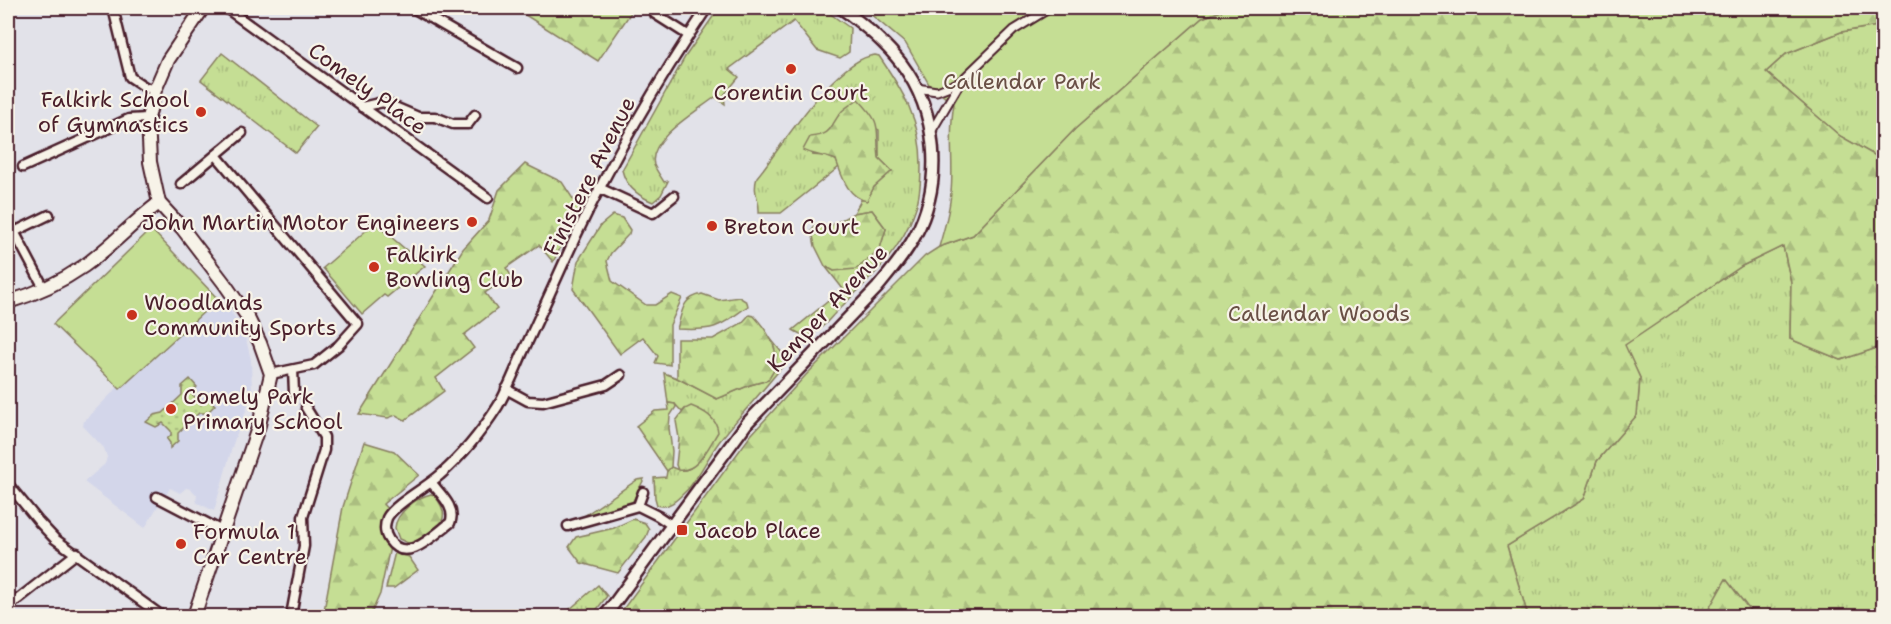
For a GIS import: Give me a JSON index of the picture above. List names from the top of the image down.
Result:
{
  "streets": {
    "street": ["Comely Place", "Finistere Avenue", "Kemper Avenue"]
  },
  "parks": ["Callendar Park", "Callendar Woods"],
  "places": {
    "other": [
      "Corentin Court",
      "Falkirk School of Gymnastics",
      "John Martin Motor Engineers",
      "Breton Court",
      "Falkirk Bowling Club",
      "Woodlands Community Sports",
      "Comely Park Primary School",
      "Formula 1 Car Centre"
    ],
    "transit": ["Jacob Place"]
  }
}
